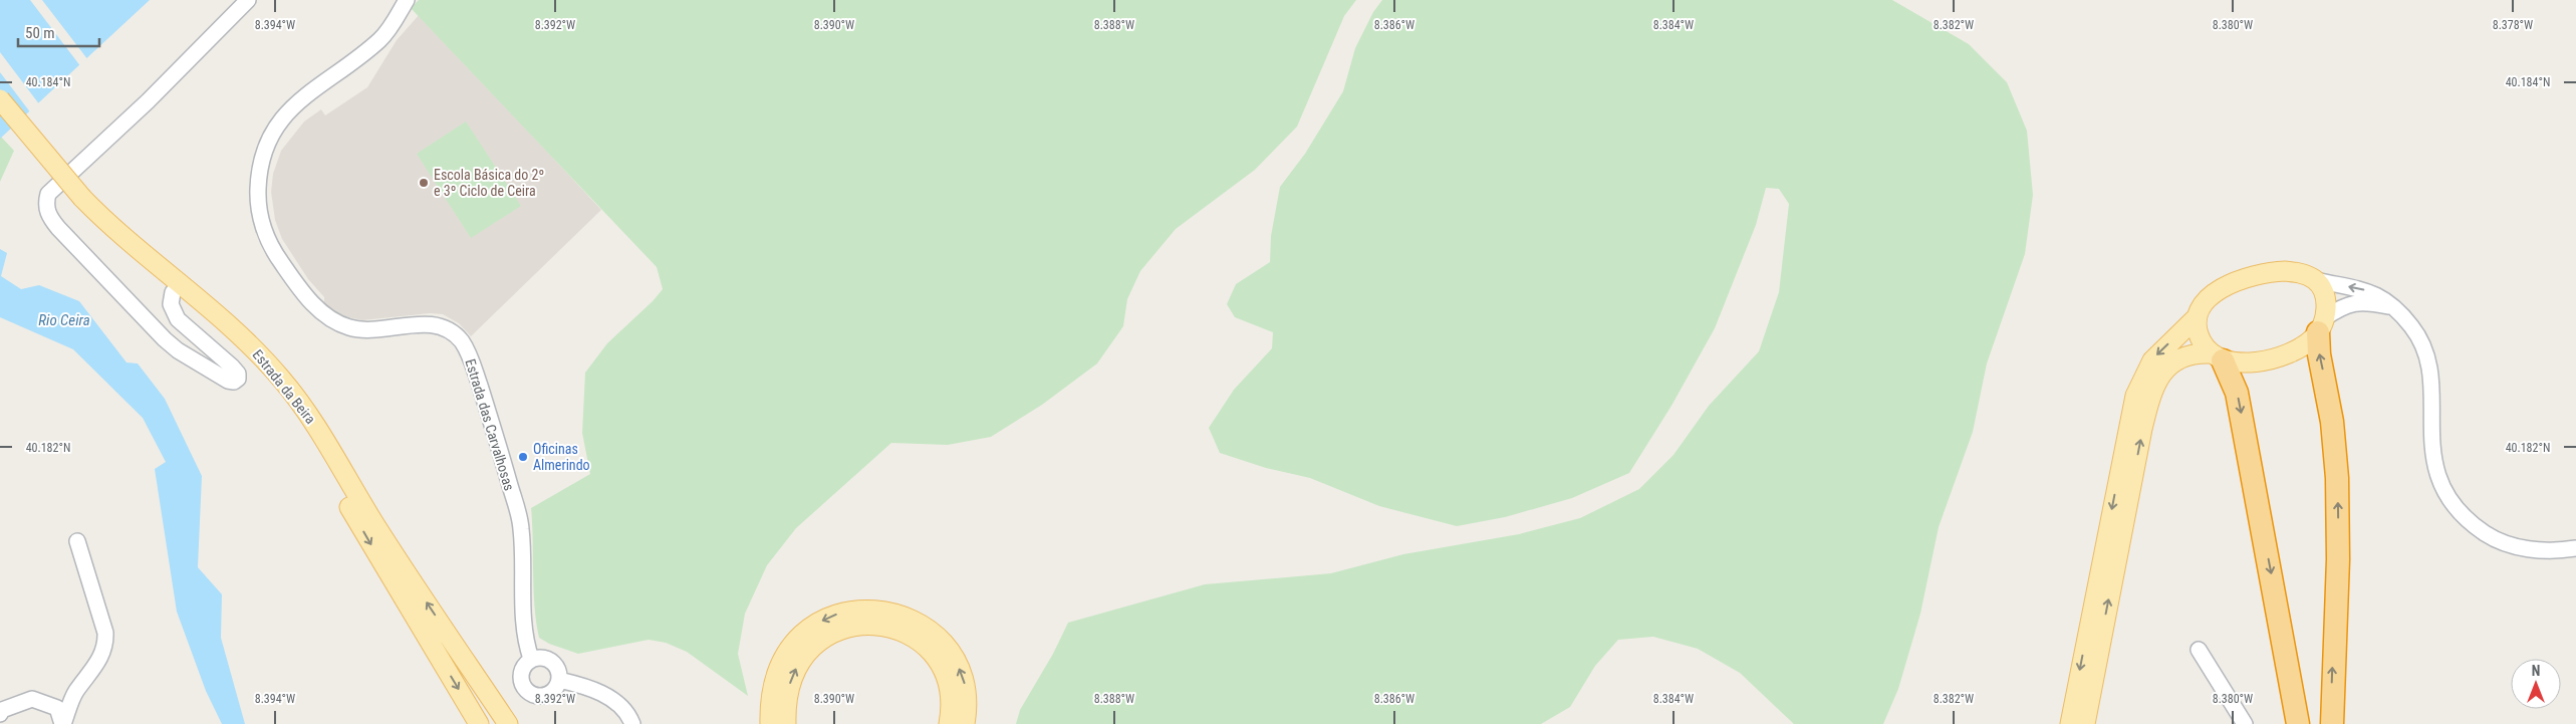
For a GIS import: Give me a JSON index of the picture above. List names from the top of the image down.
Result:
{
  "streets": {
    "main road": ["Estrada da Beira"],
    "street": ["Estrada das Carvalhosas"]
  },
  "water": ["Rio Ceira"],
  "places": ["Escola Básica do 2º e 3º Ciclo de Ceira", "Oficinas Almerindo"],
  "scale_bar": "50 m",
  "north": "top",
  "coordinates": [
    "8.394°W",
    "8.392°W",
    "8.390°W",
    "8.388°W",
    "8.386°W",
    "8.384°W",
    "8.382°W",
    "8.380°W",
    "8.378°W",
    "40.184°N",
    "40.182°N"
  ]
}
